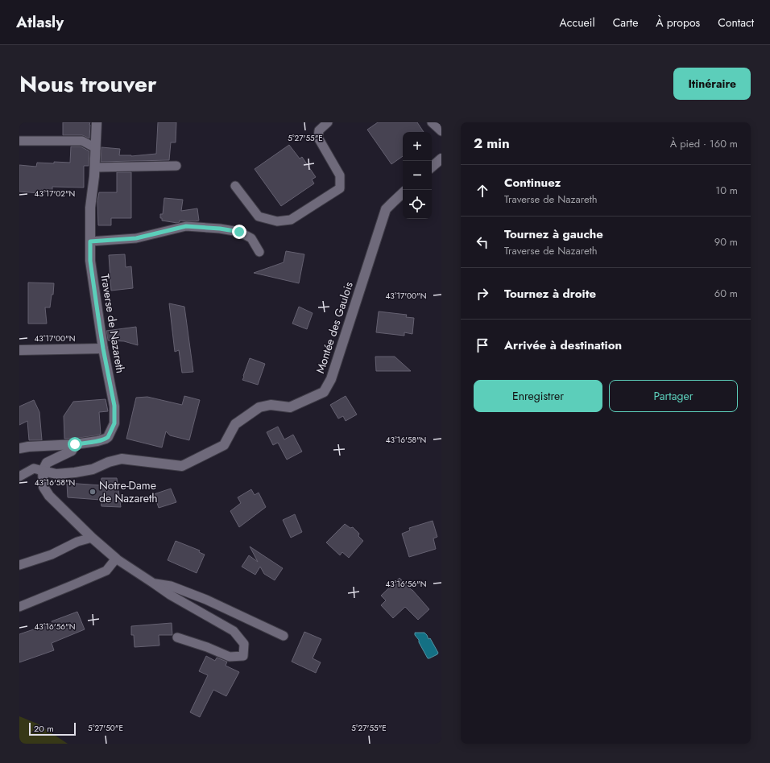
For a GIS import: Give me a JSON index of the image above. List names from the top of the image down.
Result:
{
  "streets": {
    "street": ["Traverse de Nazareth", "Montée des Gaulois"]
  },
  "places": ["Notre-Dame de Nazareth"],
  "scale_bar": "20 m",
  "page": {
    "header": "Atlasly",
    "nav": [
      "Accueil",
      "Carte",
      "À propos",
      "Contact"
    ],
    "title": "Nous trouver",
    "buttons": [
      "Itinéraire",
      ["Enregistrer", "Partager"]
    ],
    "heading": ["2 min", "À pied · 160 m"],
    "map_buttons": ["+", "−"],
    "list": [
      ["Continuez", "Traverse de Nazareth", "10 m"],
      ["Tournez à gauche", "Traverse de Nazareth", "90 m"],
      ["Tournez à droite", "60 m"],
      "Arrivée à destination"
    ],
    "scale": "20 m"
  },
  "coordinates": [
    "5°27'55\"E",
    "43°17'02\"N",
    "43°17'00\"N",
    "43°16'58\"N",
    "43°16'56\"N",
    "5°27'50\"E"
  ]
}
